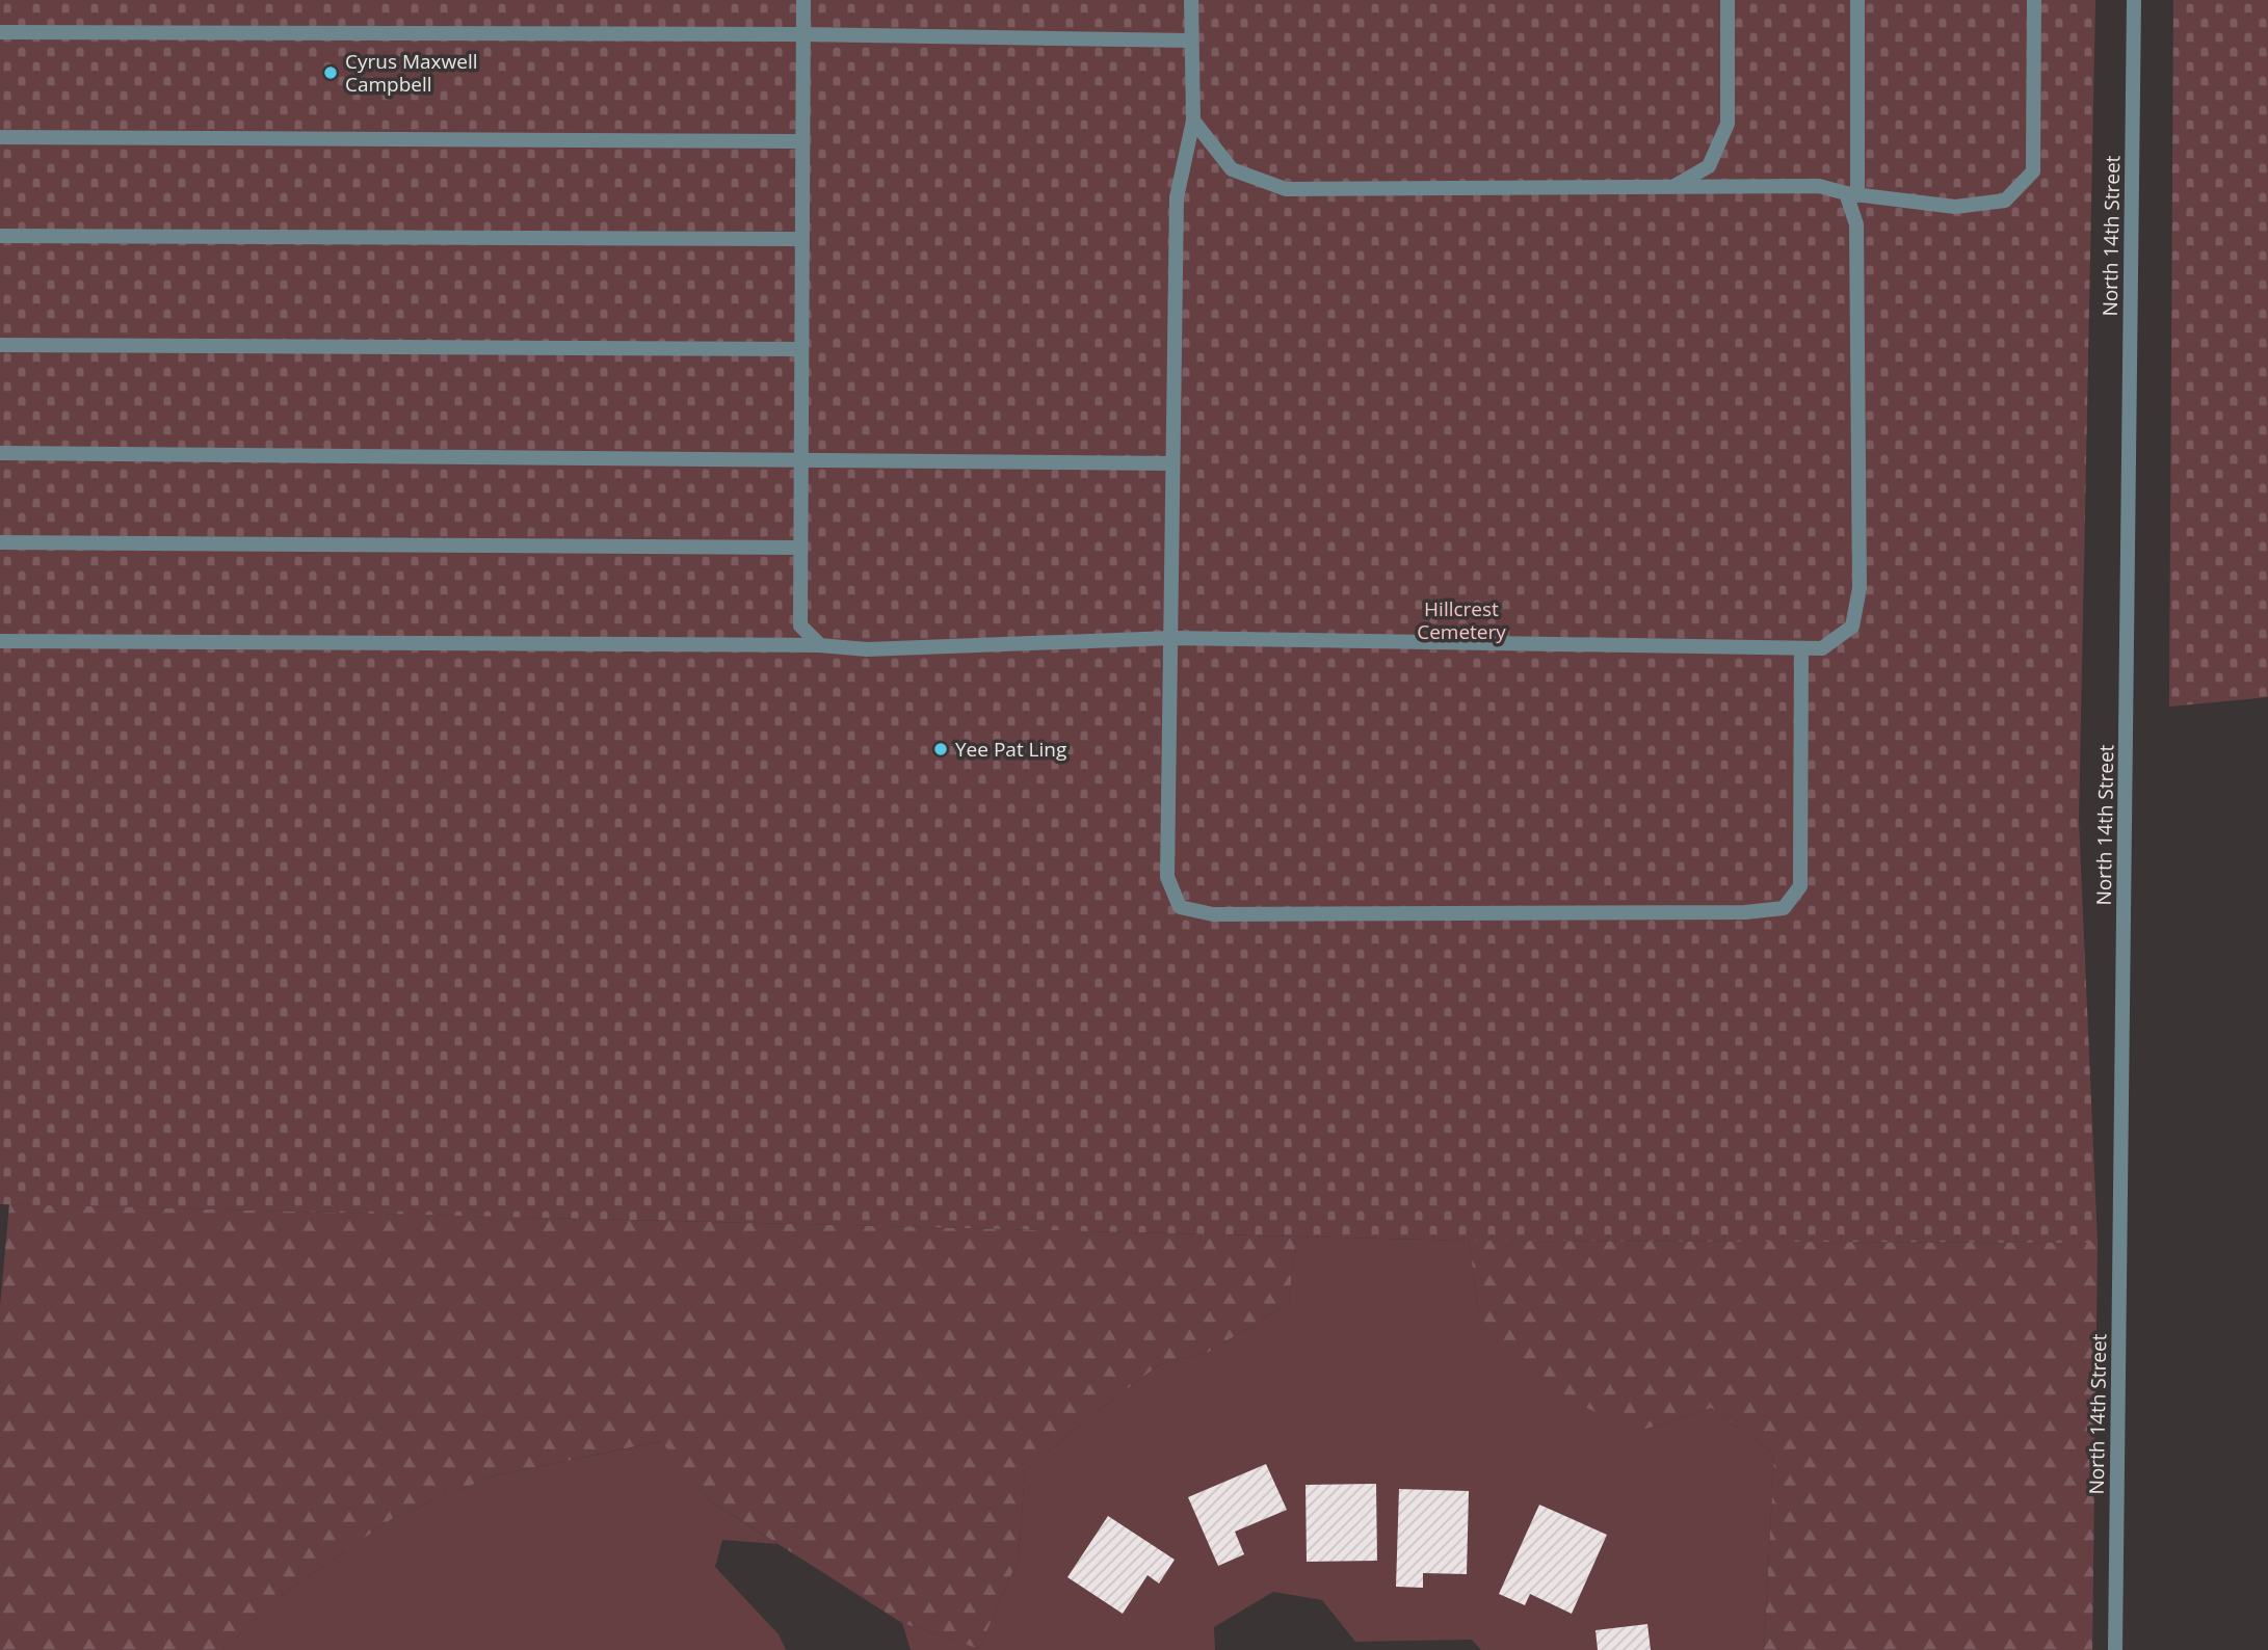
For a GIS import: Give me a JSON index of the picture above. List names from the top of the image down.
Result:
{
  "streets": {
    "street": ["North 14th Street"]
  },
  "parks": ["Hillcrest Cemetery"],
  "places": ["Cyrus Maxwell Campbell", "Yee Pat Ling"]
}
